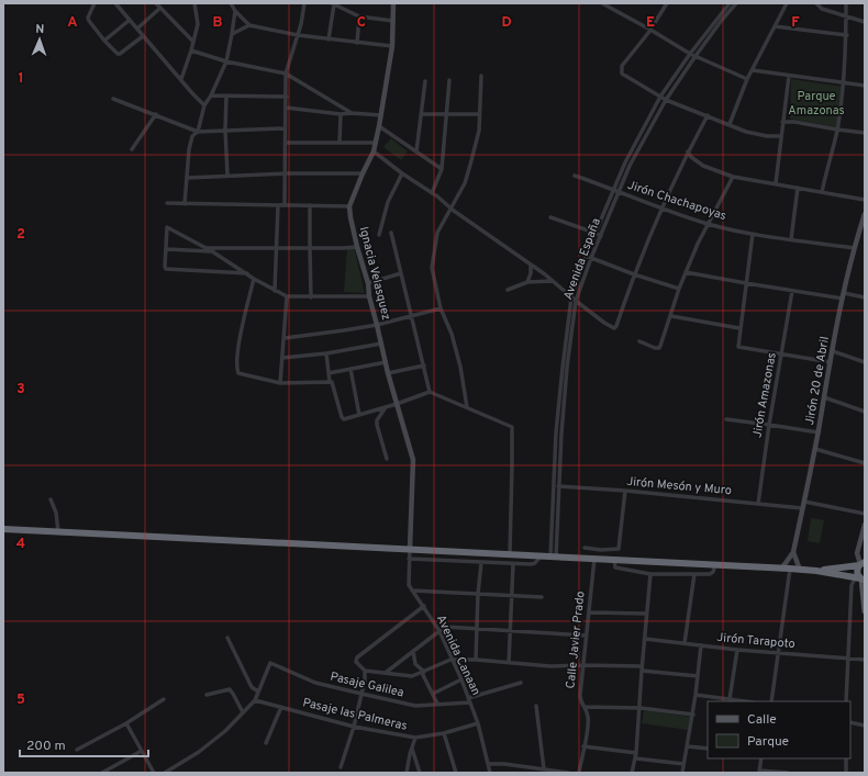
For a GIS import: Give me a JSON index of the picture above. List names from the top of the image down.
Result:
{
  "streets": {
    "main road": ["Ignacia Velasquez", "Jirón 20 de Abril"],
    "street": [
      "Jirón Chachapoyas",
      "Avenida España",
      "Jirón Amazonas",
      "Jirón Mesón y Muro",
      "Calle Javier Prado",
      "Jirón Tarapoto",
      "Avenida Canaan",
      "Pasaje Galilea",
      "Pasaje las Palmeras"
    ]
  },
  "crossings": [
    ["Jirón Chachapoyas", "Avenida España"],
    ["Jirón Chachapoyas", "Jirón 20 de Abril"],
    ["Avenida España", "Jirón Mesón y Muro"],
    ["Ignacia Velasquez", "Avenida Canaan"],
    ["Jirón 20 de Abril", "Jirón Mesón y Muro"],
    ["Jirón Amazonas", "Jirón Mesón y Muro"],
    ["Avenida Canaan", "Pasaje Galilea"],
    ["Avenida Canaan", "Pasaje las Palmeras"]
  ],
  "parks": ["Parque Amazonas"],
  "legend": ["Calle", "Parque"],
  "scale_bar": "200 m",
  "north": "top",
  "grid": {
    "columns": [
      "A",
      "B",
      "C",
      "D",
      "E",
      "F"
    ],
    "rows": [
      "1",
      "2",
      "3",
      "4",
      "5"
    ]
  }
}
